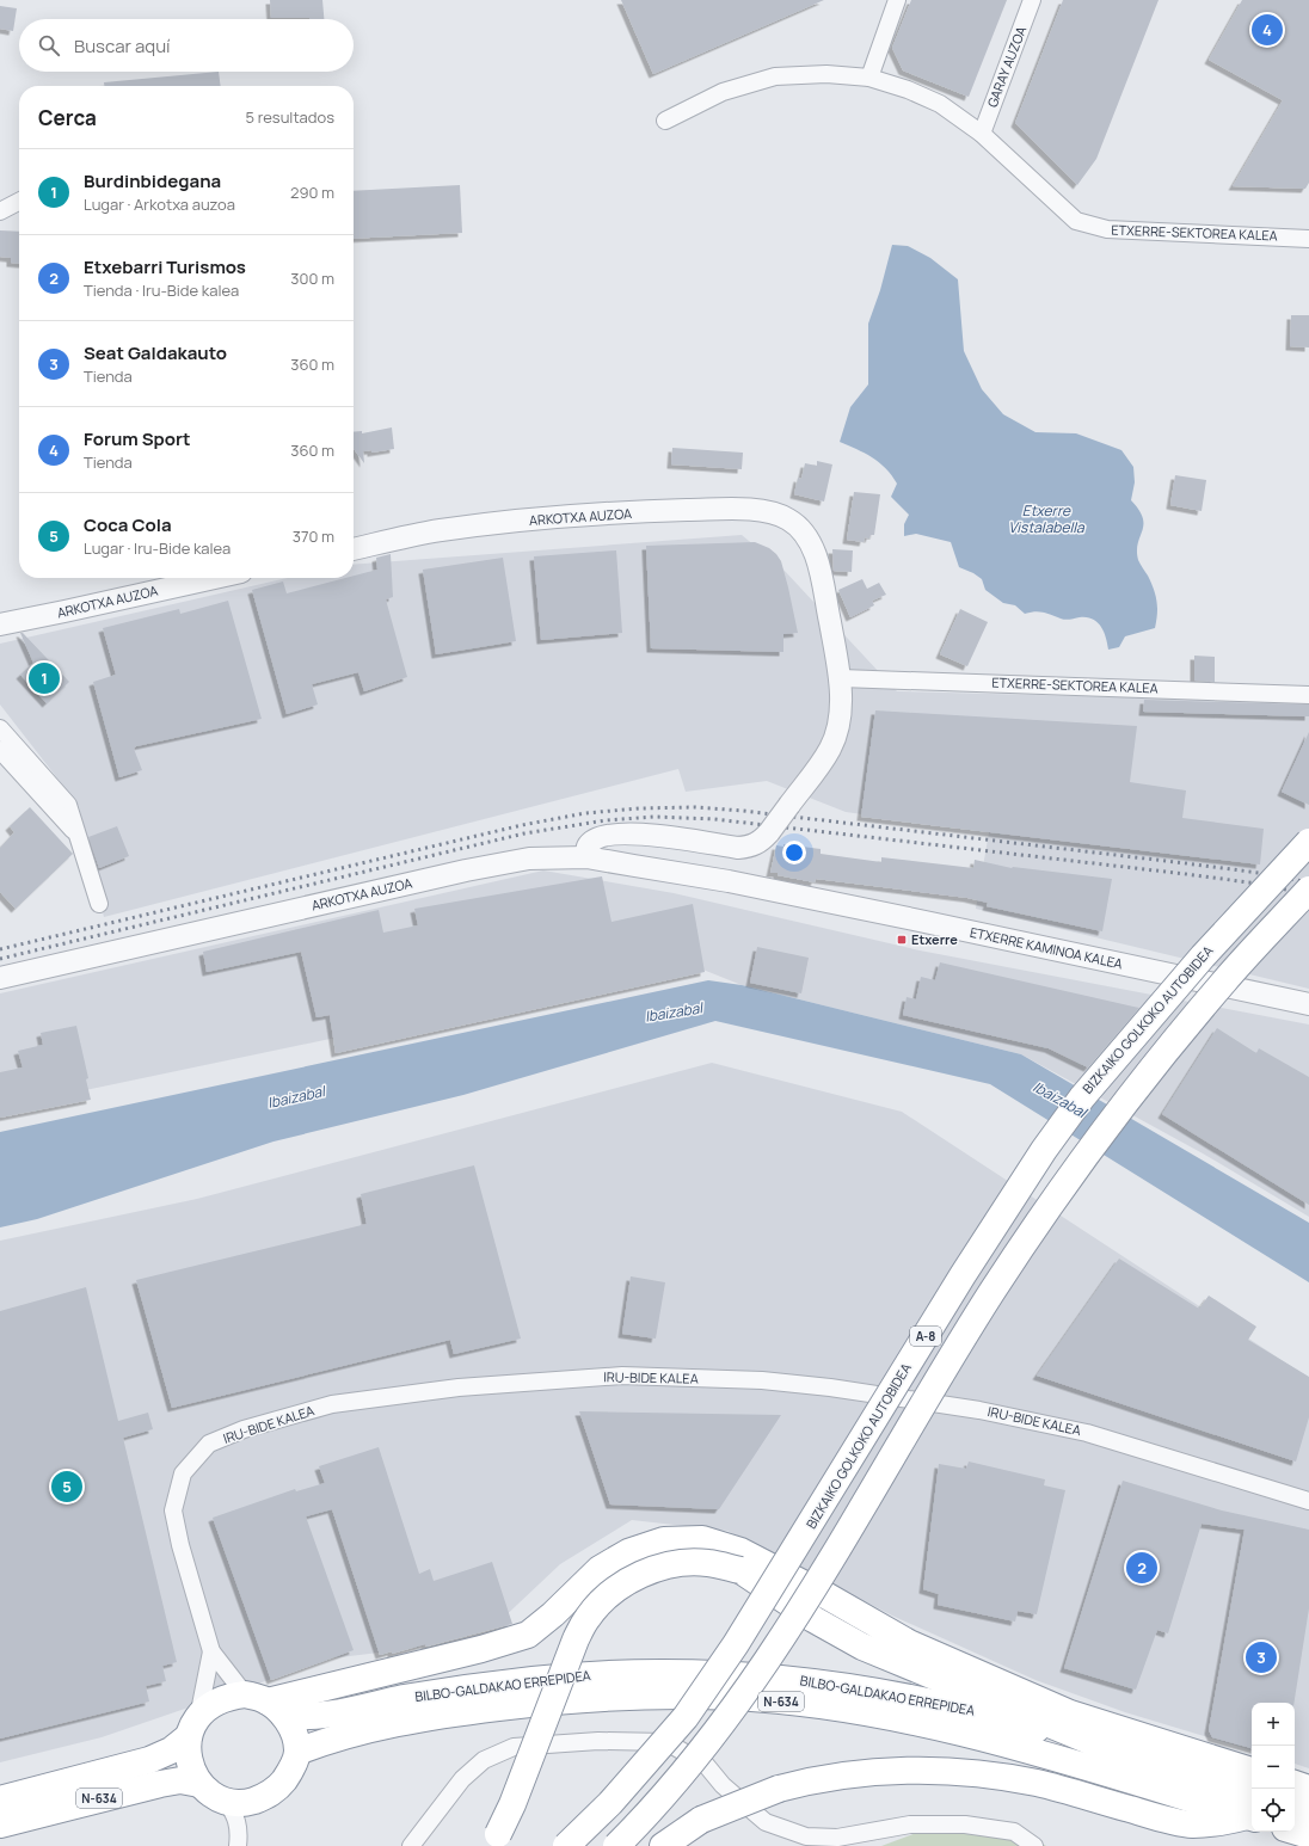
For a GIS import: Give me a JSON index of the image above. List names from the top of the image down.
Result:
{
  "streets": {
    "highway": [
      "BIZKAIKO GOLKOKO AUTOBIDEA",
      "A-8",
      "BILBO-GALDAKAO ERREPIDEA",
      "N-634"
    ],
    "street": [
      "GARAY AUZOA",
      "ETXERRE-SEKTOREA KALEA",
      "ARKOTXA AUZOA",
      "ETXERRE KAMINOA KALEA",
      "IRU-BIDE KALEA"
    ]
  },
  "crossings": [
    ["GARAY AUZOA", "ETXERRE-SEKTOREA KALEA"],
    ["ETXERRE-SEKTOREA KALEA", "ARKOTXA AUZOA"],
    ["ARKOTXA AUZOA", "ETXERRE KAMINOA KALEA"],
    ["BILBO-GALDAKAO ERREPIDEA", "N-634"]
  ],
  "water": ["Etxerre Vistalabella", "Ibaizabal"],
  "places": {
    "transit": ["Etxerre"]
  },
  "page": {
    "pins": [
      "4",
      "1",
      "5",
      "2",
      "3"
    ],
    "search": "Buscar aquí",
    "heading": ["Cerca", "5 resultados"],
    "list": [
      {
        "mark": "1",
        "name": "Burdinbidegana",
        "note": "Lugar · Arkotxa auzoa",
        "value": "290 m"
      },
      {
        "mark": "2",
        "name": "Etxebarri Turismos",
        "note": "Tienda · Iru-Bide kalea",
        "value": "300 m"
      },
      {
        "mark": "3",
        "name": "Seat Galdakauto",
        "note": "Tienda",
        "value": "360 m"
      },
      {
        "mark": "4",
        "name": "Forum Sport",
        "note": "Tienda",
        "value": "360 m"
      },
      {
        "mark": "5",
        "name": "Coca Cola",
        "note": "Lugar · Iru-Bide kalea",
        "value": "370 m"
      }
    ],
    "map_buttons": ["+", "−"]
  }
}
